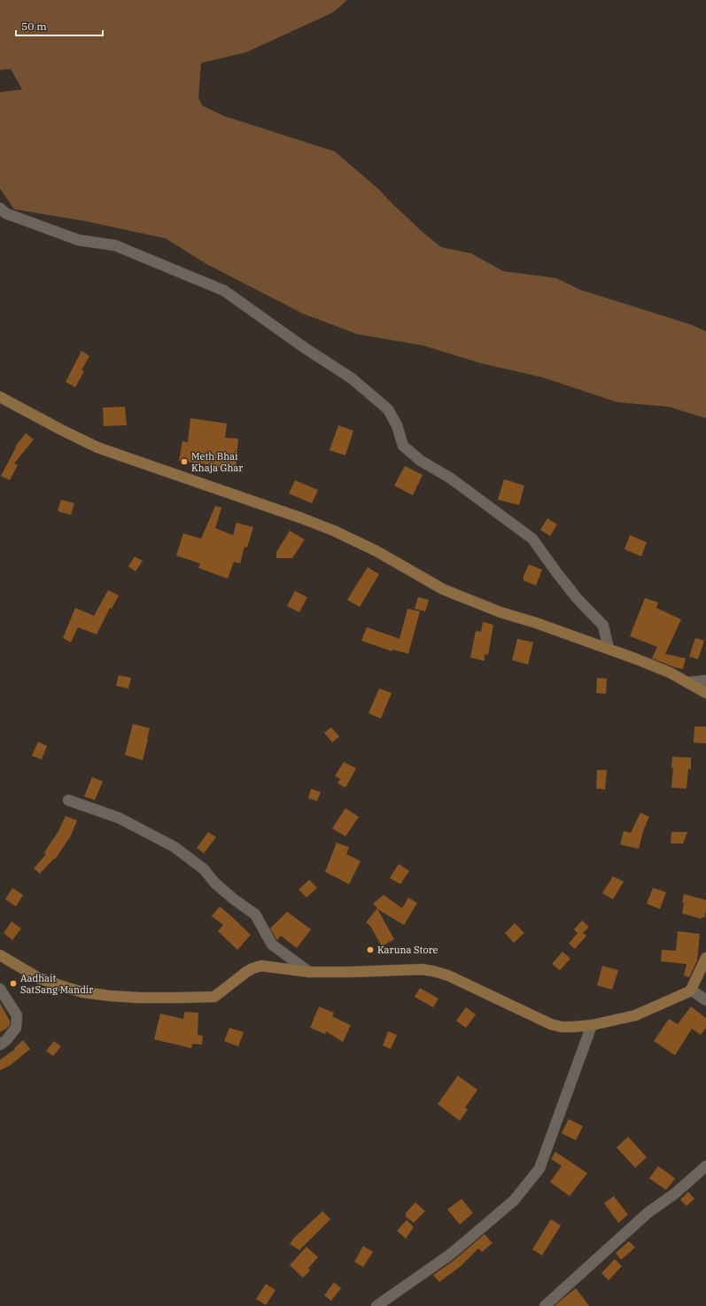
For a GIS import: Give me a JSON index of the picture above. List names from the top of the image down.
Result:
{
  "places": ["Meth Bhai Khaja Ghar", "Karuna Store", "Aadhait SatSang Mandir"],
  "scale_bar": "50 m"
}
